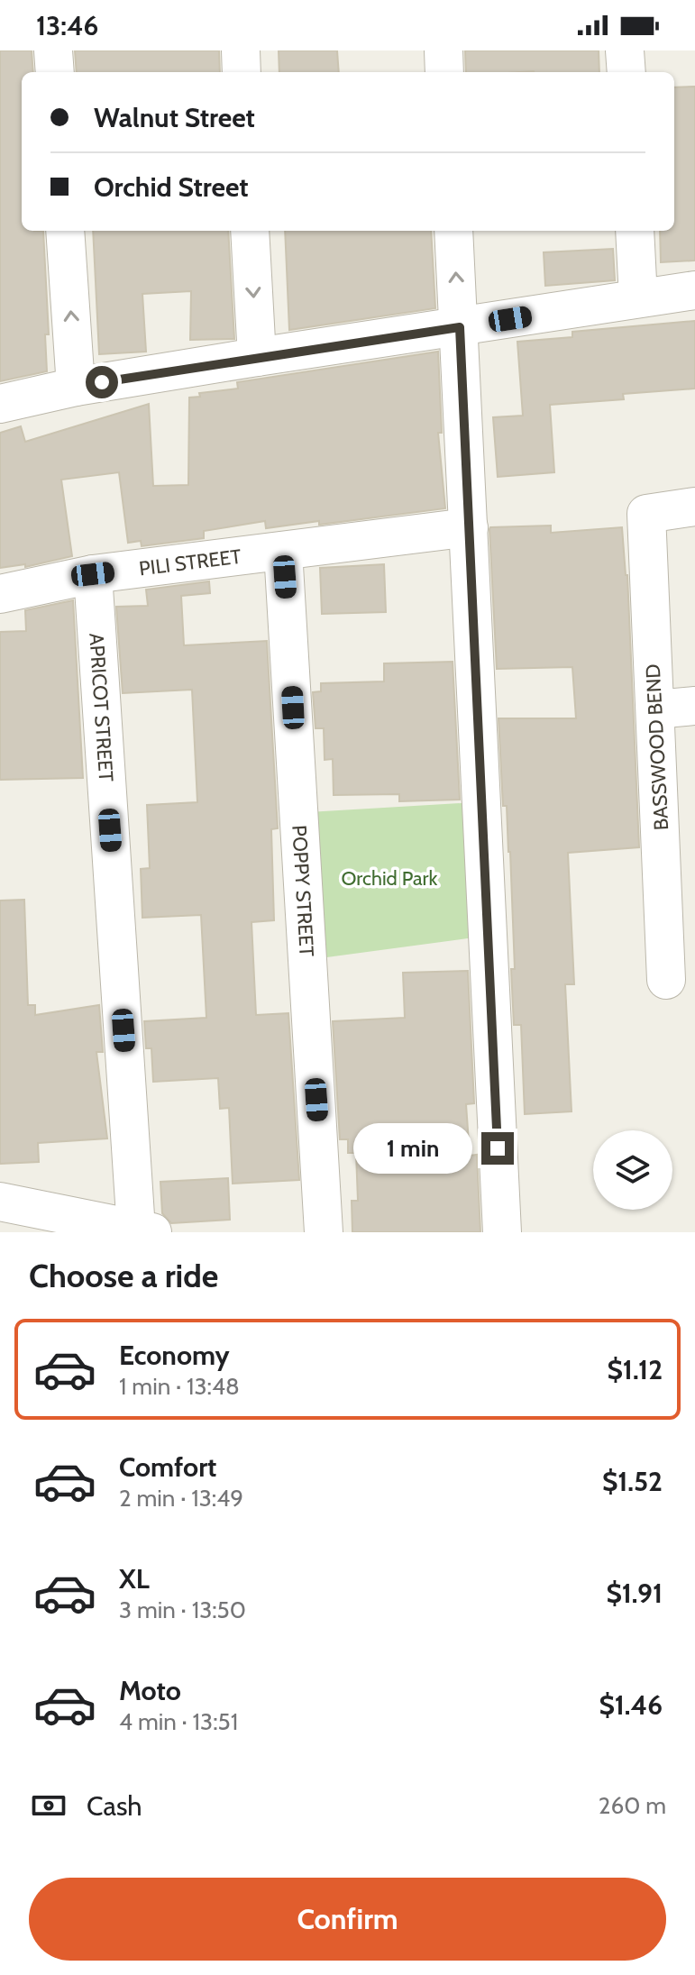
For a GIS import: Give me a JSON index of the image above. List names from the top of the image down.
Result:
{
  "streets": {
    "street": [
      "PILI STREET",
      "APRICOT STREET",
      "BASSWOOD BEND",
      "POPPY STREET"
    ]
  },
  "crossings": [
    ["PILI STREET", "APRICOT STREET"],
    ["PILI STREET", "POPPY STREET"]
  ],
  "parks": ["Orchid Park"],
  "page": {
    "status": "13:46",
    "banner": ["Walnut Street", "Orchid Street"],
    "bubble": "1 min",
    "heading": "Choose a ride",
    "list": [
      {
        "name": "Economy",
        "note": "1 min · 13:48",
        "value": "$1.12"
      },
      {
        "name": "Comfort",
        "note": "2 min · 13:49",
        "value": "$1.52"
      },
      {
        "name": "XL",
        "note": "3 min · 13:50",
        "value": "$1.91"
      },
      {
        "name": "Moto",
        "note": "4 min · 13:51",
        "value": "$1.46"
      }
    ],
    "pay": ["Cash", "260 m"],
    "buttons": "Confirm"
  }
}
